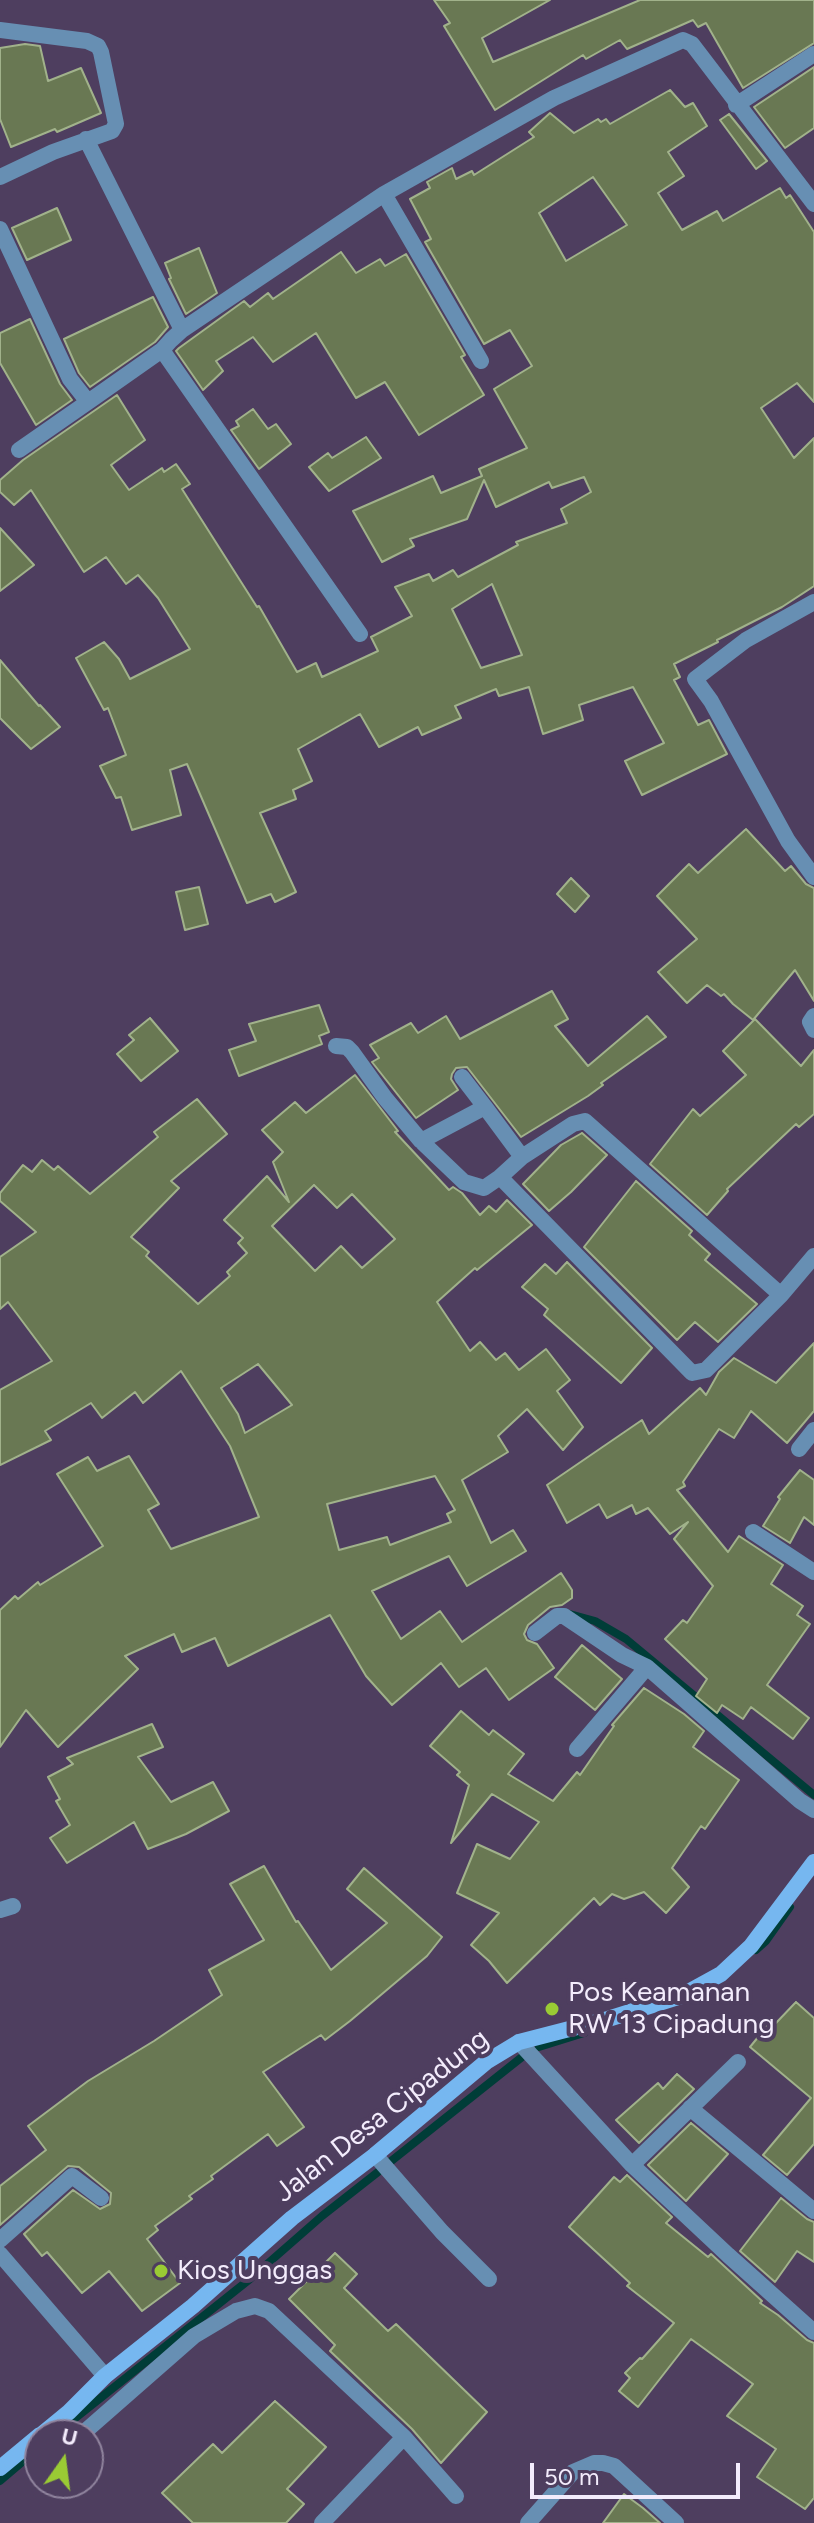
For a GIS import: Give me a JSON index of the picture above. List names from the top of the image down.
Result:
{
  "streets": {
    "street": ["Jalan Desa Cipadung"]
  },
  "places": ["Pos Keamanan RW 13 Cipadung", "Kios Unggas"],
  "scale_bar": "50 m",
  "north": "top"
}
